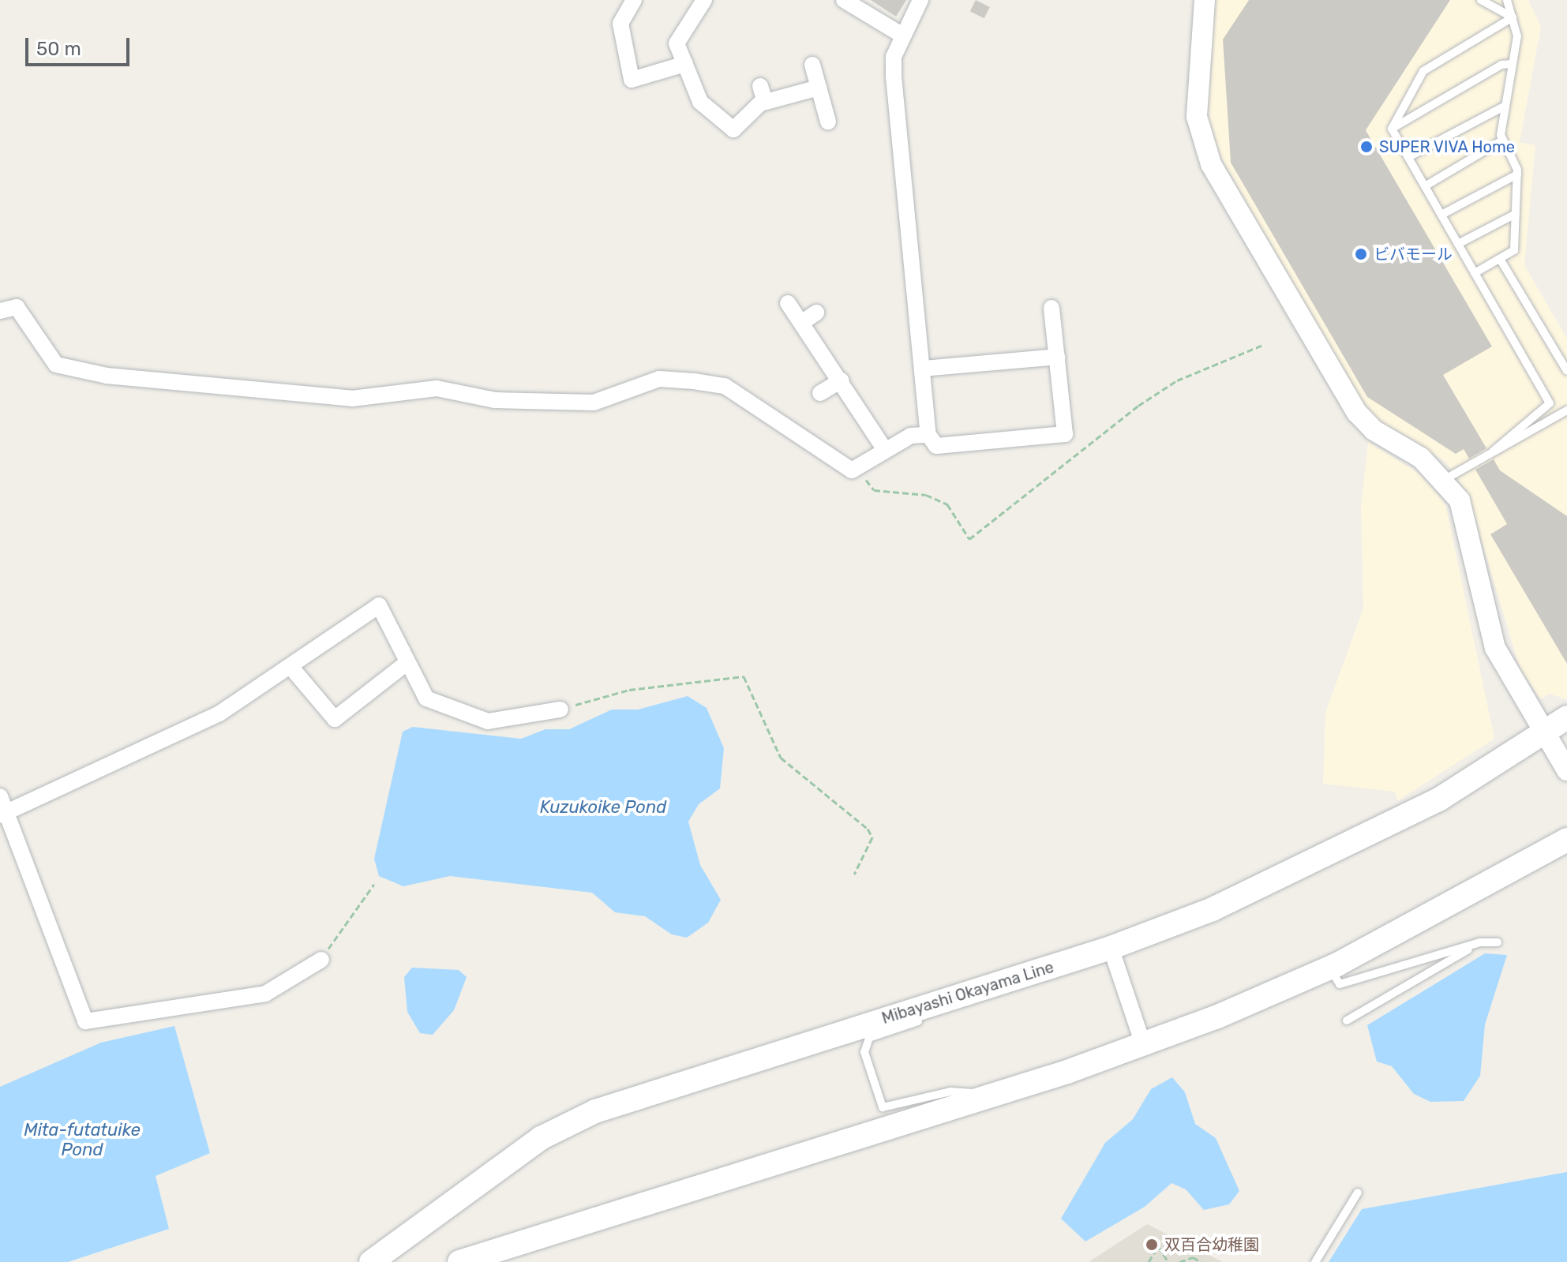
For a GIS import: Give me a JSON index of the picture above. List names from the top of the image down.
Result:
{
  "streets": {
    "main road": ["Mibayashi Okayama Line"]
  },
  "water": ["Kuzukoike Pond", "Mita-futatuike Pond"],
  "places": ["SUPER VIVA Home", "ビバモール", "双百合幼稚園"],
  "scale_bar": "50 m"
}
